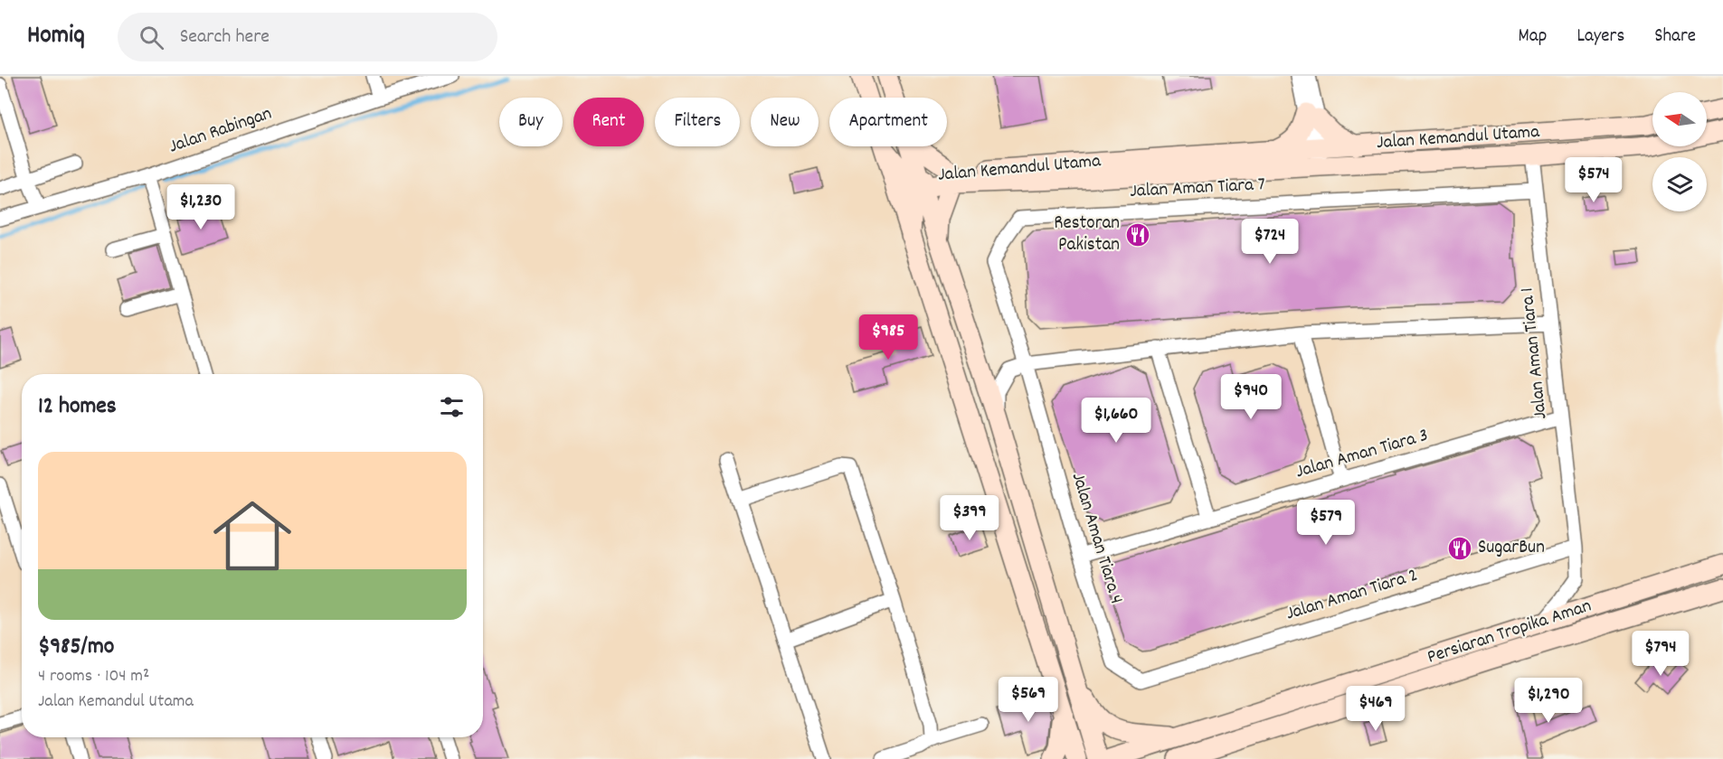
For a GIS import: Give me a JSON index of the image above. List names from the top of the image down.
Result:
{
  "streets": {
    "street": [
      "Jalan Rabingan",
      "Jalan Kemandul Utama",
      "Jalan Aman Tiara 7",
      "Jalan Aman Tiara 1",
      "Jalan Aman Tiara 3",
      "Jalan Aman Tiara 4",
      "Jalan Aman Tiara 2",
      "Persiaran Tropika Aman"
    ]
  },
  "crossings": [
    ["Jalan Kemandul Utama", "Jalan Aman Tiara 1"],
    ["Jalan Aman Tiara 7", "Jalan Aman Tiara 1"],
    ["Jalan Aman Tiara 7", "Jalan Aman Tiara 4"],
    ["Jalan Aman Tiara 1", "Jalan Aman Tiara 3"],
    ["Jalan Aman Tiara 1", "Jalan Aman Tiara 2"],
    ["Jalan Aman Tiara 1", "Persiaran Tropika Aman"],
    ["Jalan Aman Tiara 3", "Jalan Aman Tiara 4"],
    ["Jalan Aman Tiara 4", "Jalan Aman Tiara 2"]
  ],
  "places": {
    "restaurant": ["Restoran Pakistan", "SugarBun"]
  },
  "north": "left",
  "page": {
    "header": "Homiq",
    "search": "Search here",
    "nav": ["Map", "Layers", "Share"],
    "chip": [
      "Buy",
      "Rent",
      "Filters",
      "New",
      "Apartment"
    ],
    "price": [
      "$574",
      "$1,230",
      "$724",
      "$985",
      "$940",
      "$1,660",
      "$399",
      "$579",
      "$794",
      "$569",
      "$1,290",
      "$469"
    ],
    "heading": "12 homes",
    "list": [
      {
        "name": "$985/mo",
        "note": "4 rooms · 104 m² · Jalan Kemandul Utama"
      }
    ]
  }
}
